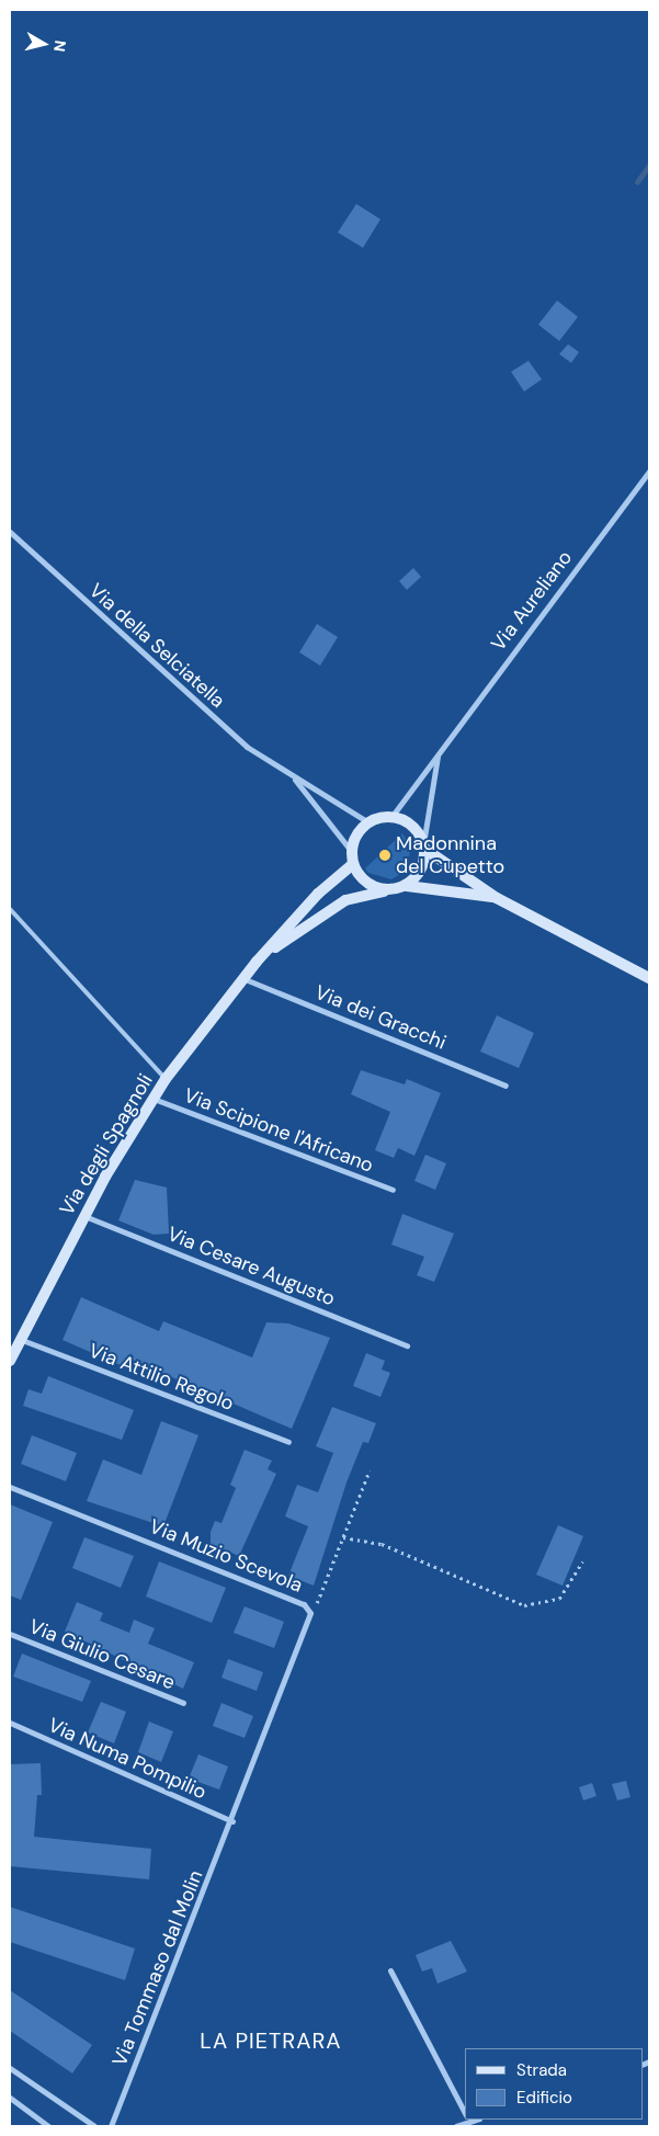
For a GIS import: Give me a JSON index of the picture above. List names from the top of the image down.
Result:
{
  "streets": {
    "street": [
      "Via Aureliano",
      "Via della Selciatella",
      "Via dei Gracchi",
      "Via Scipione l'Africano",
      "Via degli Spagnoli",
      "Via Cesare Augusto",
      "Via Attilio Regolo",
      "Via Muzio Scevola",
      "Via Giulio Cesare",
      "Via Numa Pompilio",
      "Via Tommaso dal Molin"
    ]
  },
  "crossings": [
    ["Via Aureliano", "Via della Selciatella"],
    ["Via dei Gracchi", "Via degli Spagnoli"],
    ["Via Scipione l'Africano", "Via degli Spagnoli"],
    ["Via degli Spagnoli", "Via Cesare Augusto"],
    ["Via degli Spagnoli", "Via Attilio Regolo"],
    ["Via Numa Pompilio", "Via Tommaso dal Molin"]
  ],
  "districts": ["LA PIETRARA"],
  "places": ["Madonnina del Cupetto"],
  "legend": ["Strada", "Edificio"],
  "north": "right"
}
